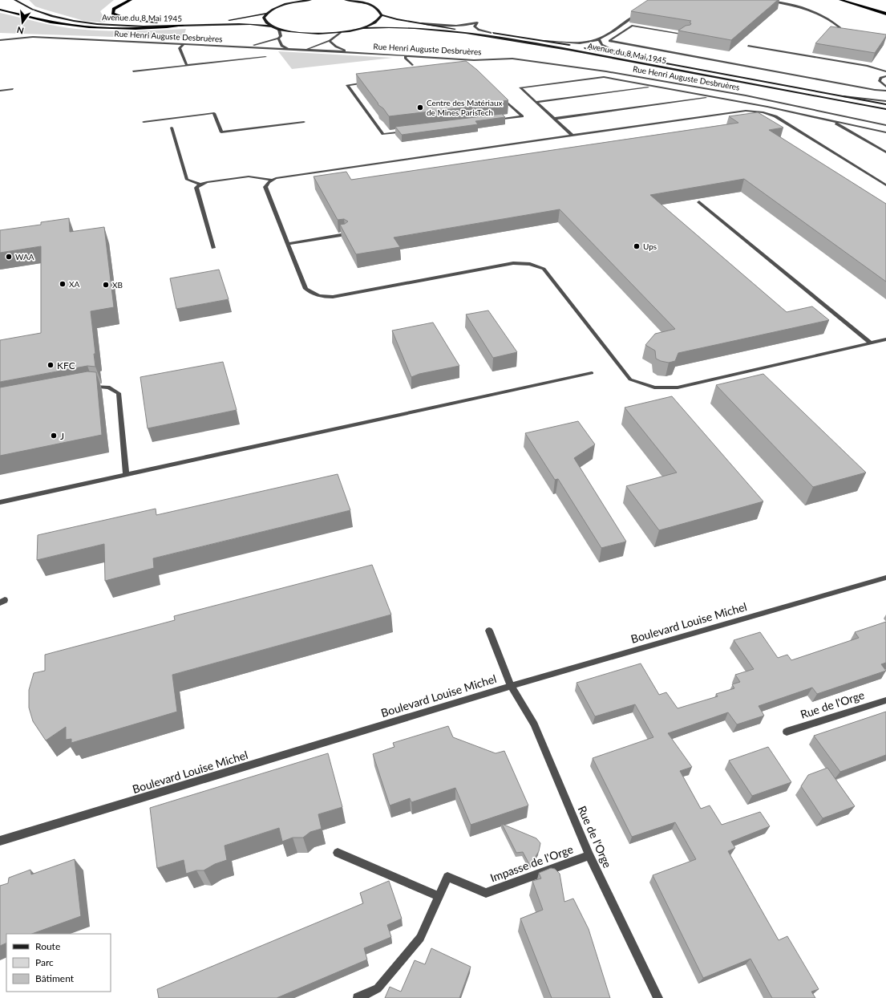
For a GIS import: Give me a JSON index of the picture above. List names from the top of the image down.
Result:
{
  "streets": {
    "main road": ["Avenue du 8 Mai 1945"],
    "street": [
      "Rue Henri Auguste Desbruères",
      "Boulevard Louise Michel",
      "Rue de l'Orge",
      "Impasse de l'Orge"
    ]
  },
  "crossings": [
    ["Boulevard Louise Michel", "Rue de l'Orge"],
    ["Rue de l'Orge", "Impasse de l'Orge"]
  ],
  "places": [
    "Centre des Matériaux de Mines ParisTech",
    "Ups",
    "WAA",
    "XA",
    "XB",
    "KFC",
    "J"
  ],
  "legend": ["Route", "Parc", "Bâtiment"],
  "north": "bottom"
}
